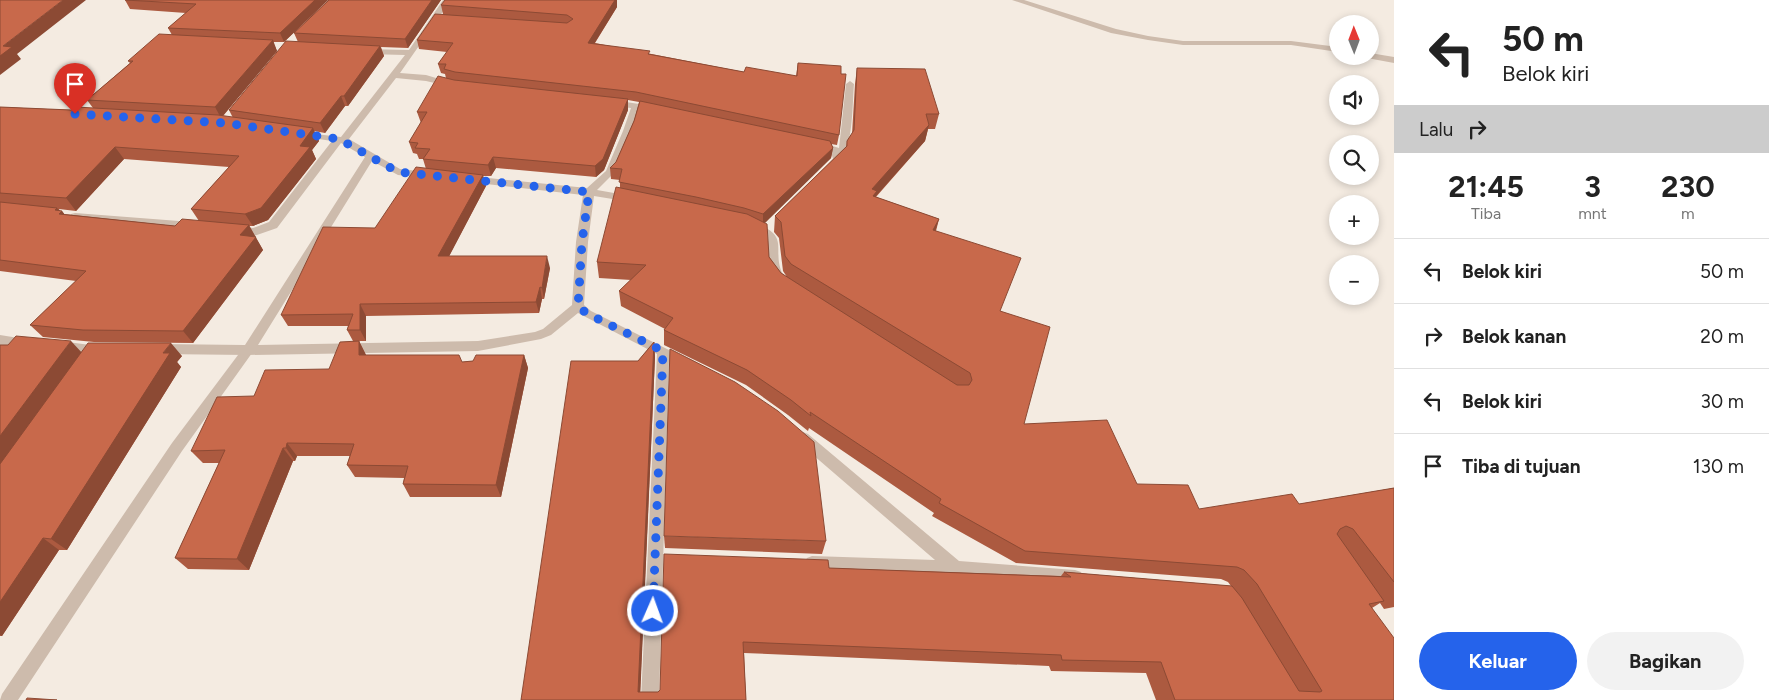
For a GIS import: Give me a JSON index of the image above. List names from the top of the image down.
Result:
{
  "north": "top",
  "page": {
    "turn": ["50 m", "Belok kiri"],
    "map_buttons": ["+", "−"],
    "then": "Lalu",
    "eta": [
      "21:45",
      "Tiba",
      "3",
      "mnt",
      "230",
      "m"
    ],
    "list": [
      {
        "name": "Belok kiri",
        "value": "50 m"
      },
      {
        "name": "Belok kanan",
        "value": "20 m"
      },
      {
        "name": "Belok kiri",
        "value": "30 m"
      },
      {
        "name": "Tiba di tujuan",
        "value": "130 m"
      }
    ],
    "buttons": ["Keluar", "Bagikan"]
  }
}
